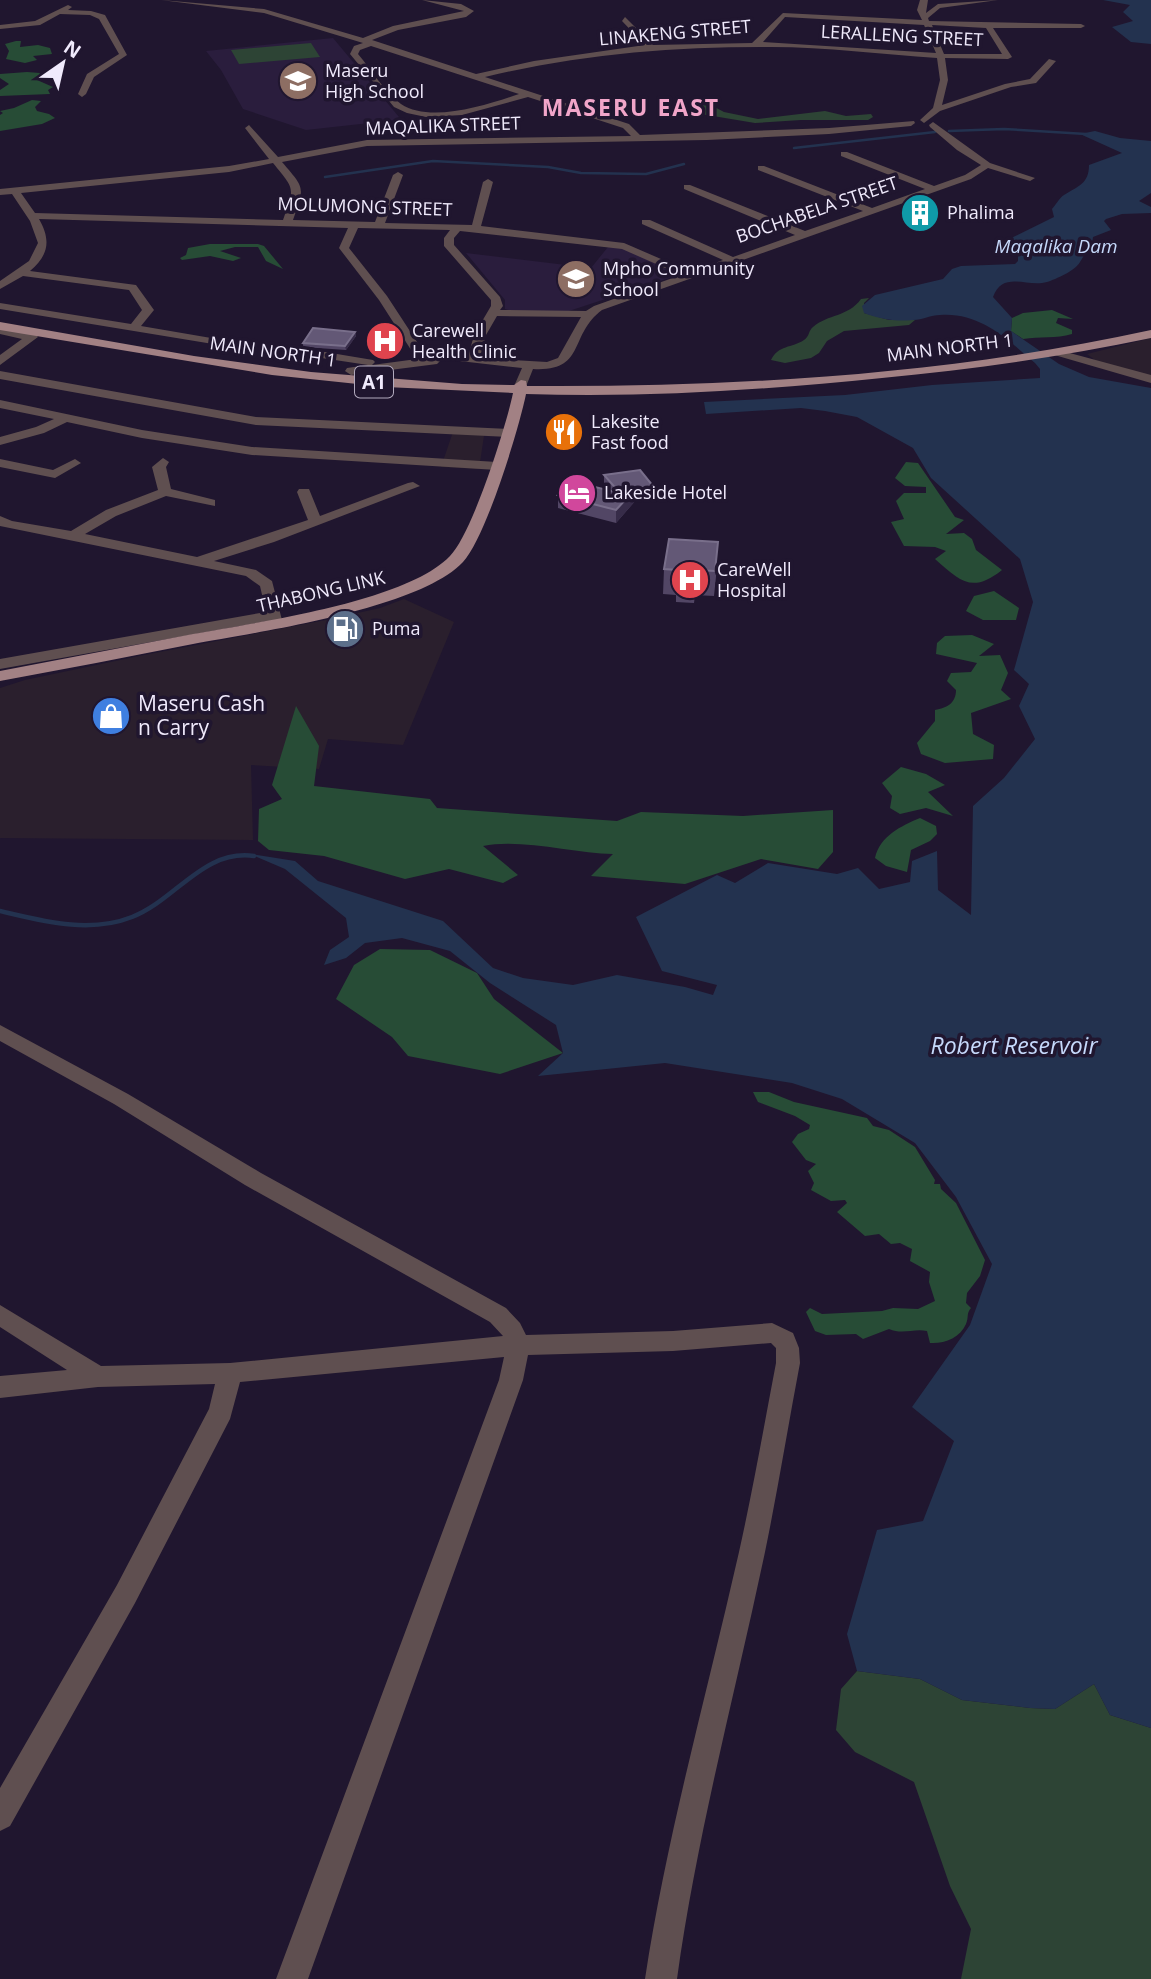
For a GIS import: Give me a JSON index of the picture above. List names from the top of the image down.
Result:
{
  "streets": {
    "main road": ["MAIN NORTH 1", "A1", "THABONG LINK"],
    "street": [
      "LINAKENG STREET",
      "LERALLENG STREET",
      "MAQALIKA STREET",
      "MOLUMONG STREET",
      "BOCHABELA STREET"
    ]
  },
  "crossings": [
    ["LINAKENG STREET", "LERALLENG STREET"],
    ["MOLUMONG STREET", "BOCHABELA STREET"],
    ["MAIN NORTH 1", "THABONG LINK"]
  ],
  "districts": ["MASERU EAST"],
  "water": ["Maqalika Dam", "Robert Reservoir"],
  "places": {
    "school or university": ["Maseru High School", "Mpho Community School"],
    "building": ["Phalima"],
    "hospital": ["Carewell Health Clinic", "CareWell Hospital"],
    "restaurant": ["Lakesite Fast food"],
    "hotel": ["Lakeside Hotel"],
    "fuel station": ["Puma"],
    "shop": ["Maseru Cash n Carry"]
  },
  "north": "top right"
}
